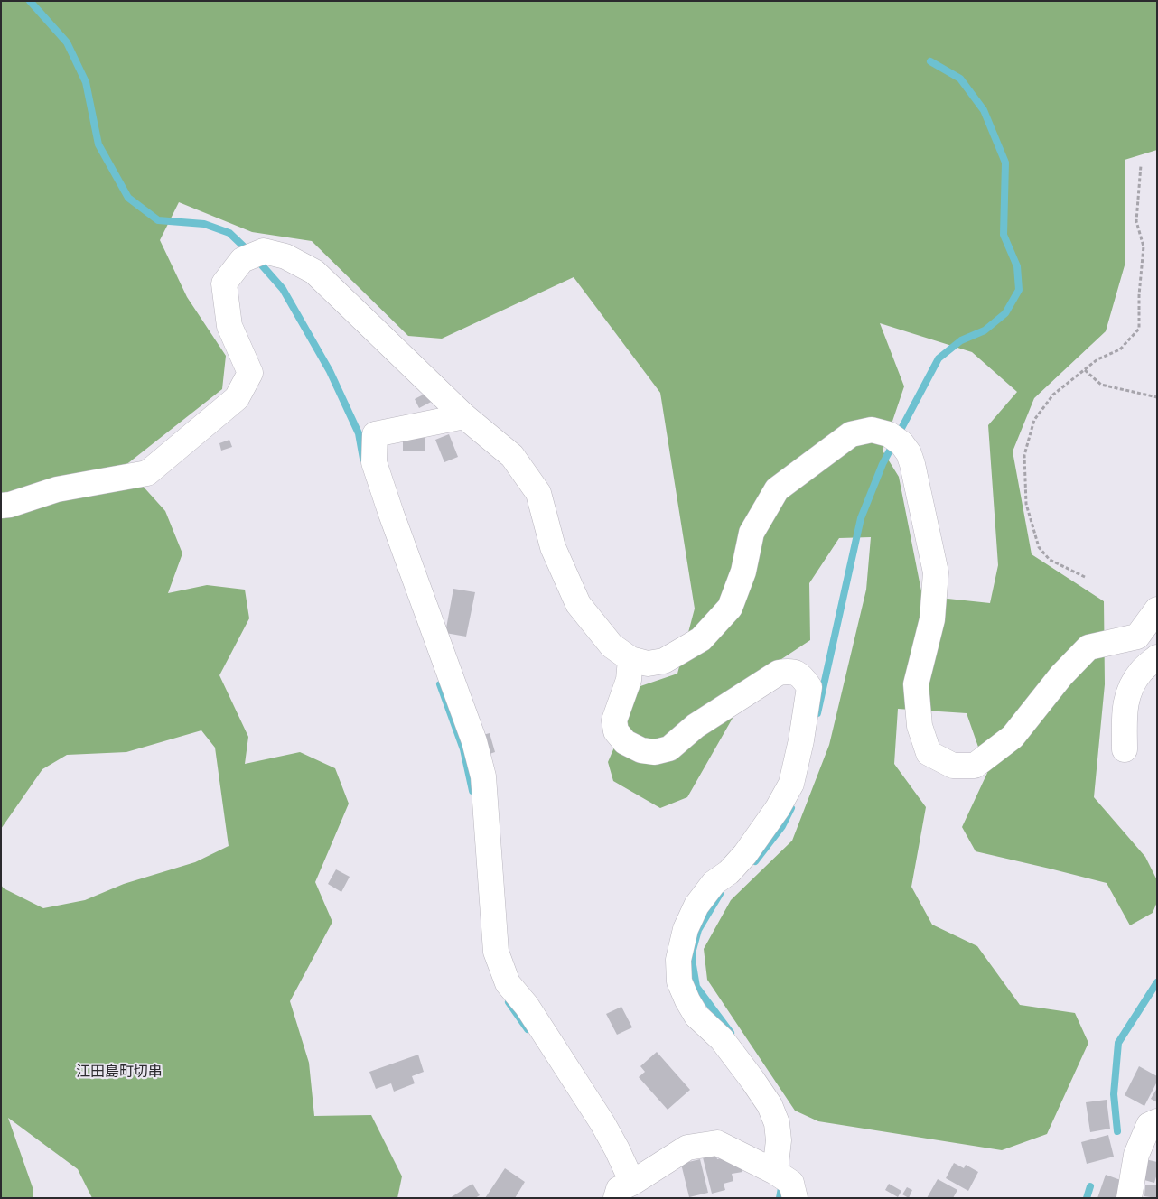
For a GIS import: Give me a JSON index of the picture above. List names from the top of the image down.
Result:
{
  "districts": ["江田島町切串"]
}
